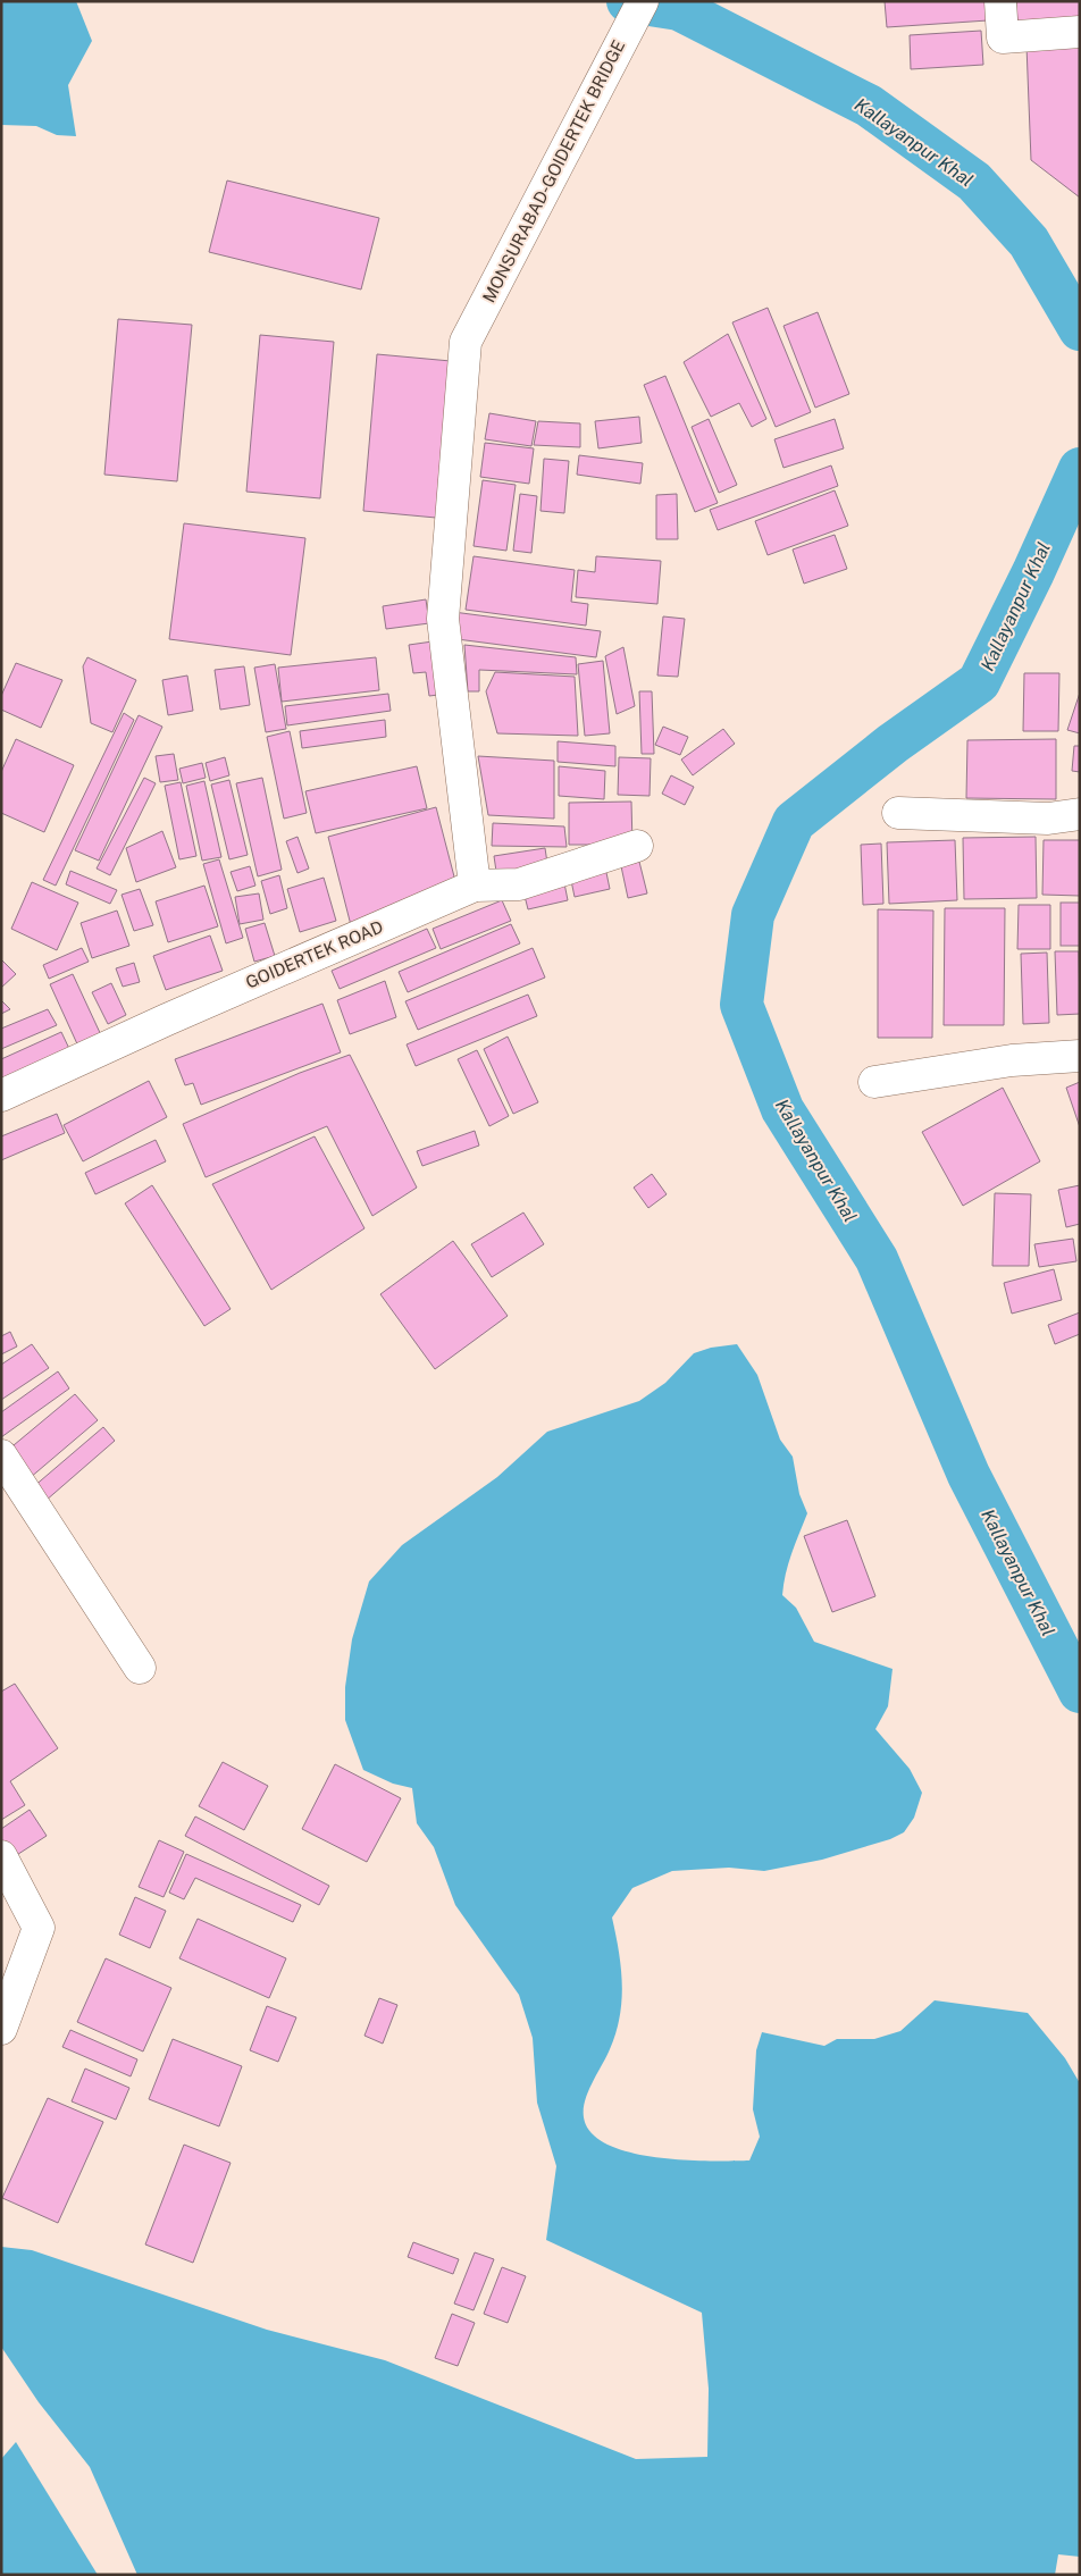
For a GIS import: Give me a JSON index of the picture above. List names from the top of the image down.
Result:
{
  "streets": {
    "street": ["MONSURABAD-GOIDERTEK BRIDGE", "GOIDERTEK ROAD"]
  },
  "crossings": [
    ["MONSURABAD-GOIDERTEK BRIDGE", "GOIDERTEK ROAD"]
  ],
  "water": ["Kallayanpur Khal"]
}
